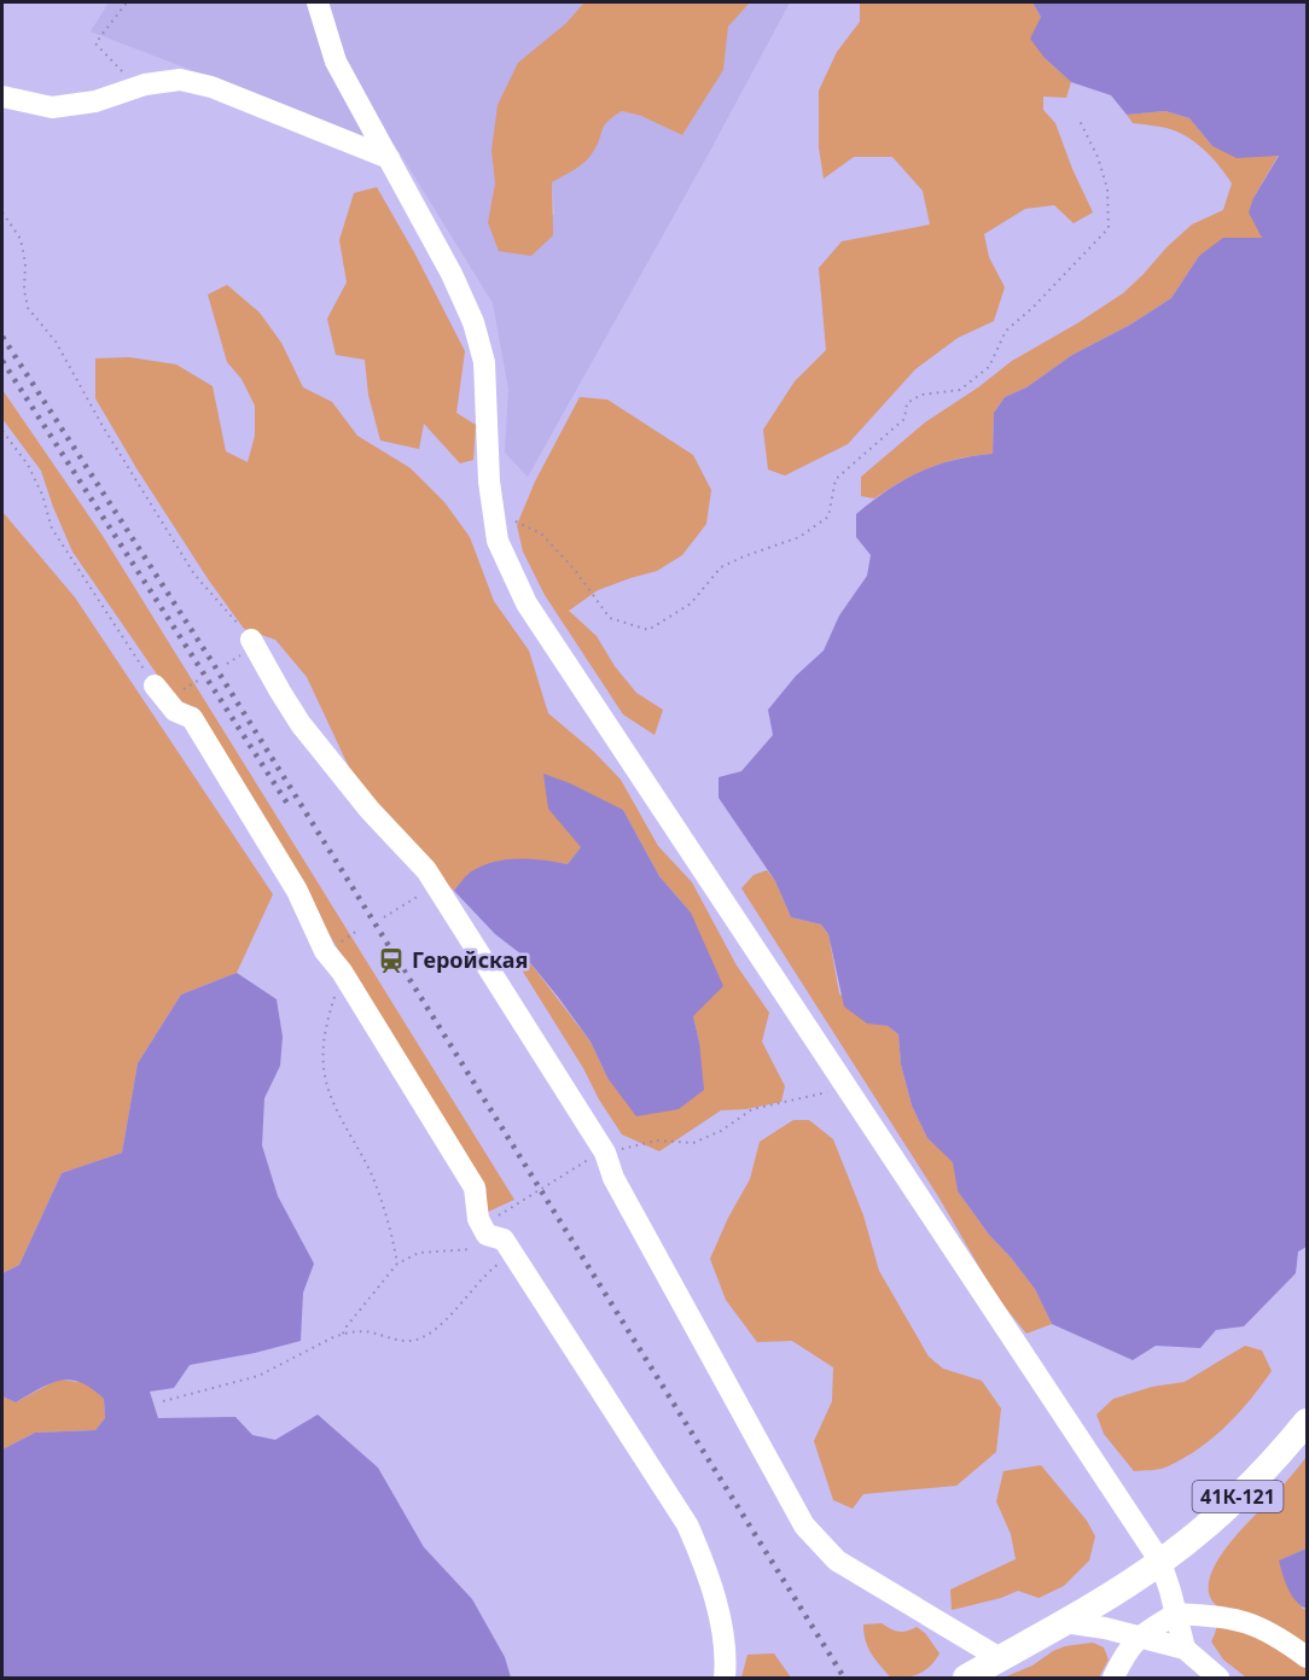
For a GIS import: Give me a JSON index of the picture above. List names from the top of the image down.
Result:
{
  "streets": {
    "main road": ["41К-121"]
  },
  "places": {
    "station": ["Геройская"]
  }
}
